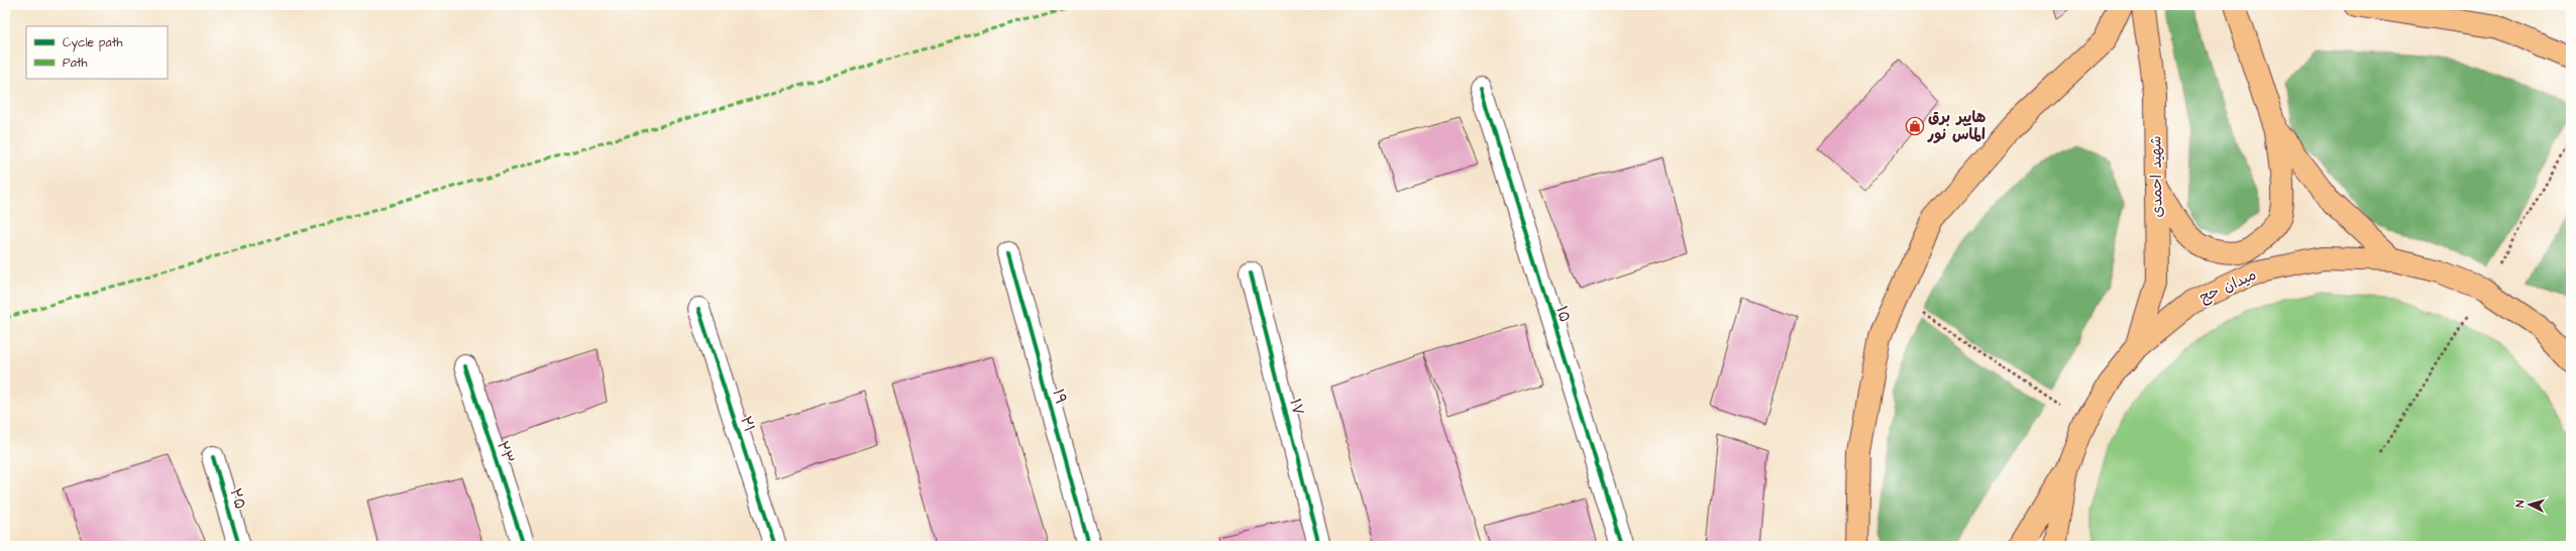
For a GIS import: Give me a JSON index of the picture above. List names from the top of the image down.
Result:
{
  "streets": {
    "main road": ["شهید احمدی", "میدان حج"],
    "street": [
      "۱۵",
      "۱۹",
      "۱۷",
      "۲۱",
      "۲۳",
      "۲۵"
    ]
  },
  "crossings": [
    ["شهید احمدی", "میدان حج"]
  ],
  "places": {
    "shop": ["هایپر برق الماس نور"]
  },
  "legend": ["Cycle path", "Path"],
  "north": "left"
}
